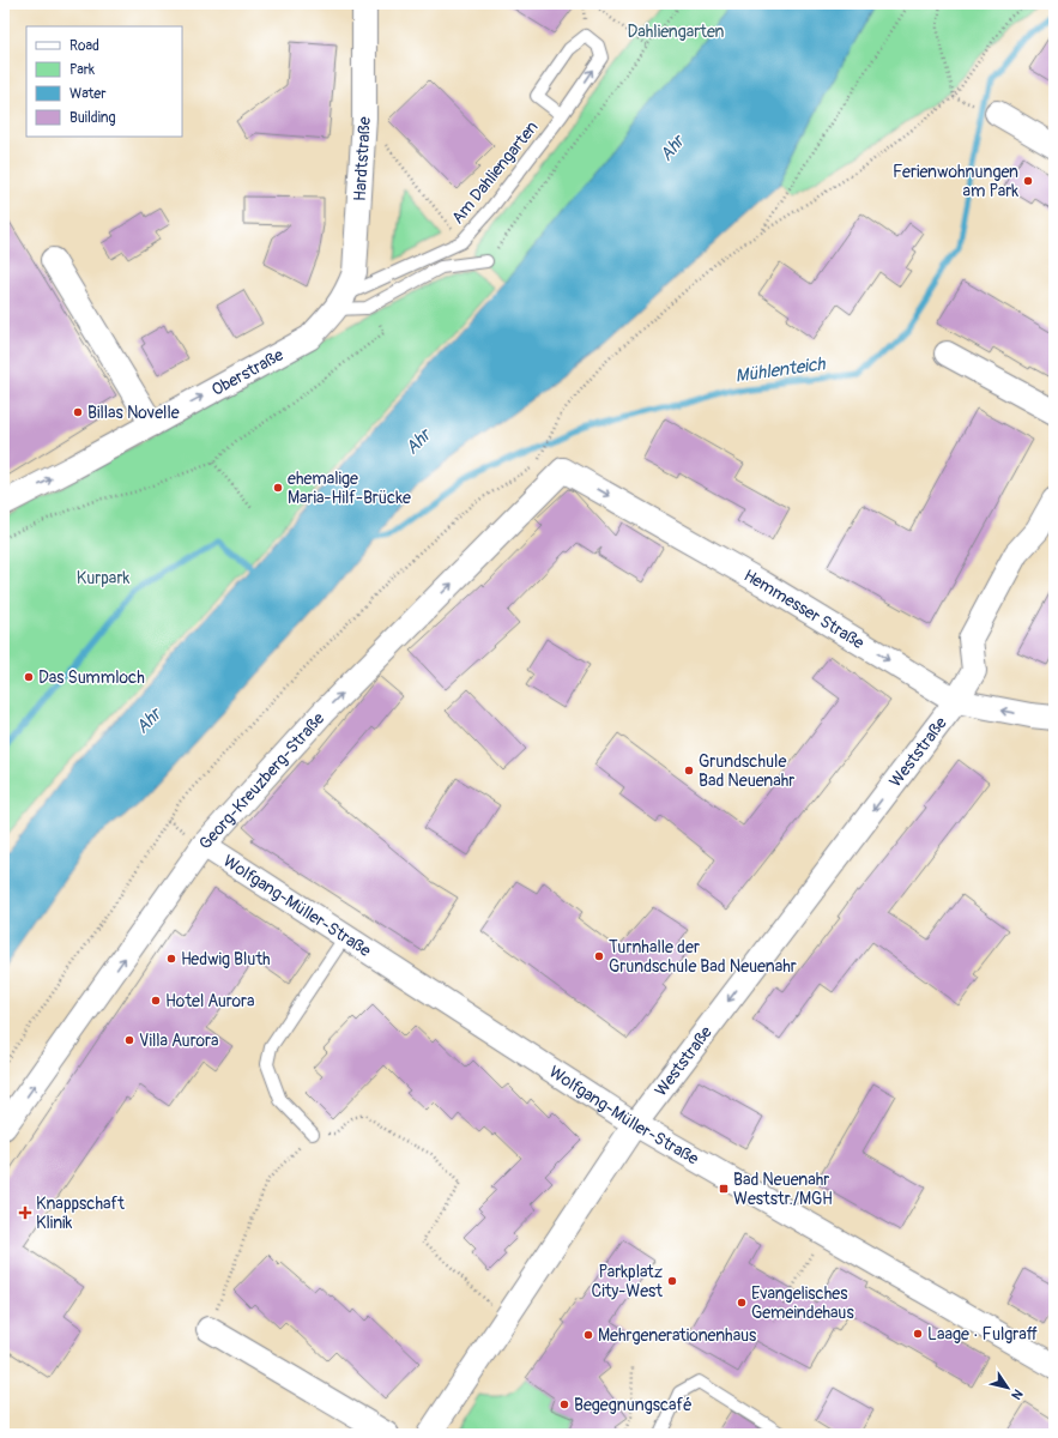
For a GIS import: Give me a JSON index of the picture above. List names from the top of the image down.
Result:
{
  "streets": {
    "street": [
      "Hardtstraße",
      "Oberstraße",
      "Hemmesser Straße",
      "Weststraße",
      "Georg-Kreuzberg-Straße",
      "Wolfgang-Müller-Straße"
    ],
    "lane": ["Am Dahliengarten"]
  },
  "crossings": [
    ["Hardtstraße", "Am Dahliengarten"],
    ["Hardtstraße", "Oberstraße"],
    ["Am Dahliengarten", "Oberstraße"],
    ["Hemmesser Straße", "Weststraße"],
    ["Hemmesser Straße", "Georg-Kreuzberg-Straße"],
    ["Weststraße", "Wolfgang-Müller-Straße"],
    ["Georg-Kreuzberg-Straße", "Wolfgang-Müller-Straße"]
  ],
  "one_way": ["Oberstraße", "Weststraße", "Georg-Kreuzberg-Straße"],
  "water": ["Ahr", "Mühlenteich"],
  "parks": ["Dahliengarten", "Kurpark"],
  "places": {
    "other": [
      "Ferienwohnungen am Park",
      "Billas Novelle",
      "ehemalige Maria-Hilf-Brücke",
      "Das Summloch",
      "Grundschule Bad Neuenahr",
      "Turnhalle der Grundschule Bad Neuenahr",
      "Hedwig Bluth",
      "Hotel Aurora",
      "Villa Aurora",
      "Parkplatz City-West",
      "Evangelisches Gemeindehaus",
      "Laage · Fulgraff",
      "Mehrgenerationenhaus",
      "Begegnungscafé"
    ],
    "transit": ["Bad Neuenahr Weststr./MGH"],
    "health": ["Knappschaft Klinik"]
  },
  "legend": [
    "Road",
    "Park",
    "Water",
    "Building"
  ],
  "north": "bottom right"
}
